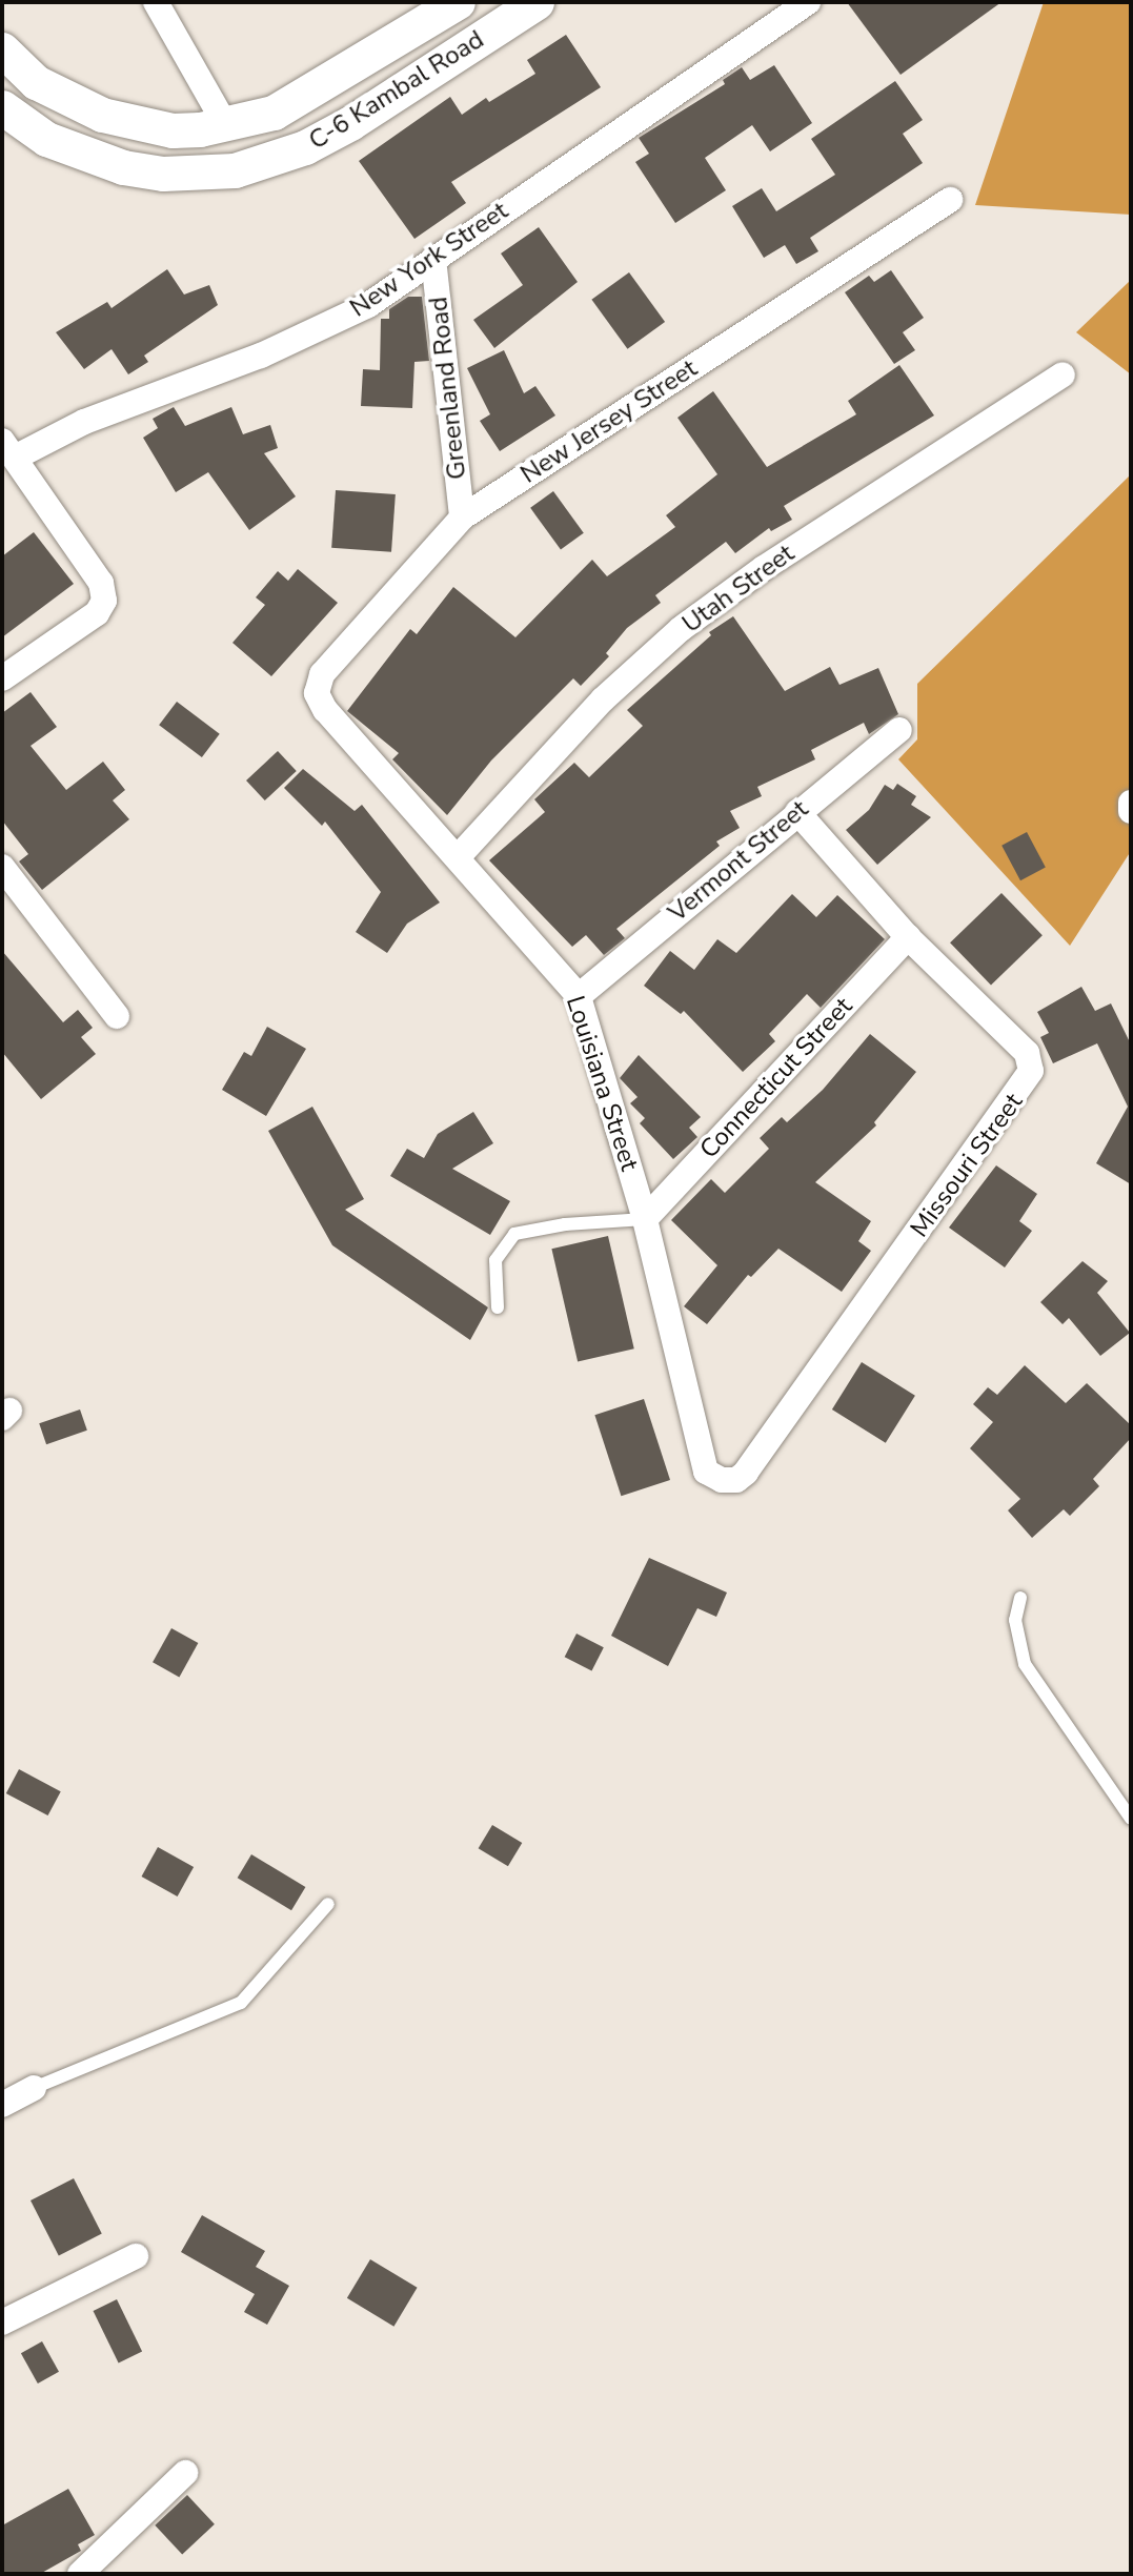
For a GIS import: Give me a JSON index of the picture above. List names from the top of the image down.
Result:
{
  "streets": {
    "main road": ["C-6 Kambal Road"],
    "street": [
      "New York Street",
      "Greenland Road",
      "New Jersey Street",
      "Utah Street",
      "Vermont Street",
      "Connecticut Street",
      "Louisiana Street",
      "Missouri Street"
    ]
  },
  "crossings": [
    ["New York Street", "Greenland Road"],
    ["Greenland Road", "New Jersey Street"],
    ["New Jersey Street", "Louisiana Street"],
    ["Utah Street", "Louisiana Street"],
    ["Vermont Street", "Louisiana Street"],
    ["Vermont Street", "Missouri Street"],
    ["Connecticut Street", "Louisiana Street"],
    ["Connecticut Street", "Missouri Street"],
    ["Louisiana Street", "Missouri Street"]
  ]
}
